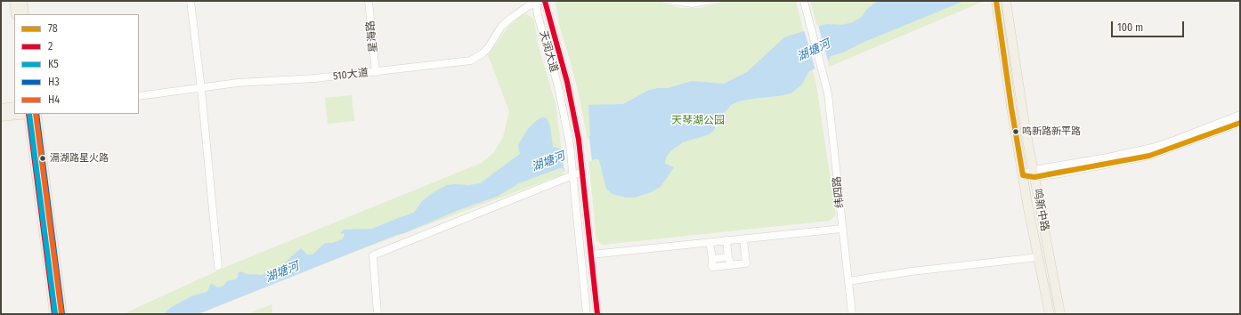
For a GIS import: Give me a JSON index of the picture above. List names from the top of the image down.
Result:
{
  "streets": {
    "main road": ["鸣新中路"],
    "street": [
      "星海路",
      "天润大道",
      "510大道",
      "纬四路"
    ]
  },
  "crossings": [
    ["星海路", "510大道"],
    ["天润大道", "510大道"]
  ],
  "water": ["湖塘河"],
  "parks": ["天琴湖公园"],
  "places": ["鸣新路新平路", "滆湖路星火路"],
  "lines": [
    "transit line 78",
    "transit line 2",
    "transit line K5",
    "transit line H3",
    "transit line H4"
  ],
  "legend": [
    "78",
    "2",
    "K5",
    "H3",
    "H4"
  ],
  "scale_bar": "100 m"
}
